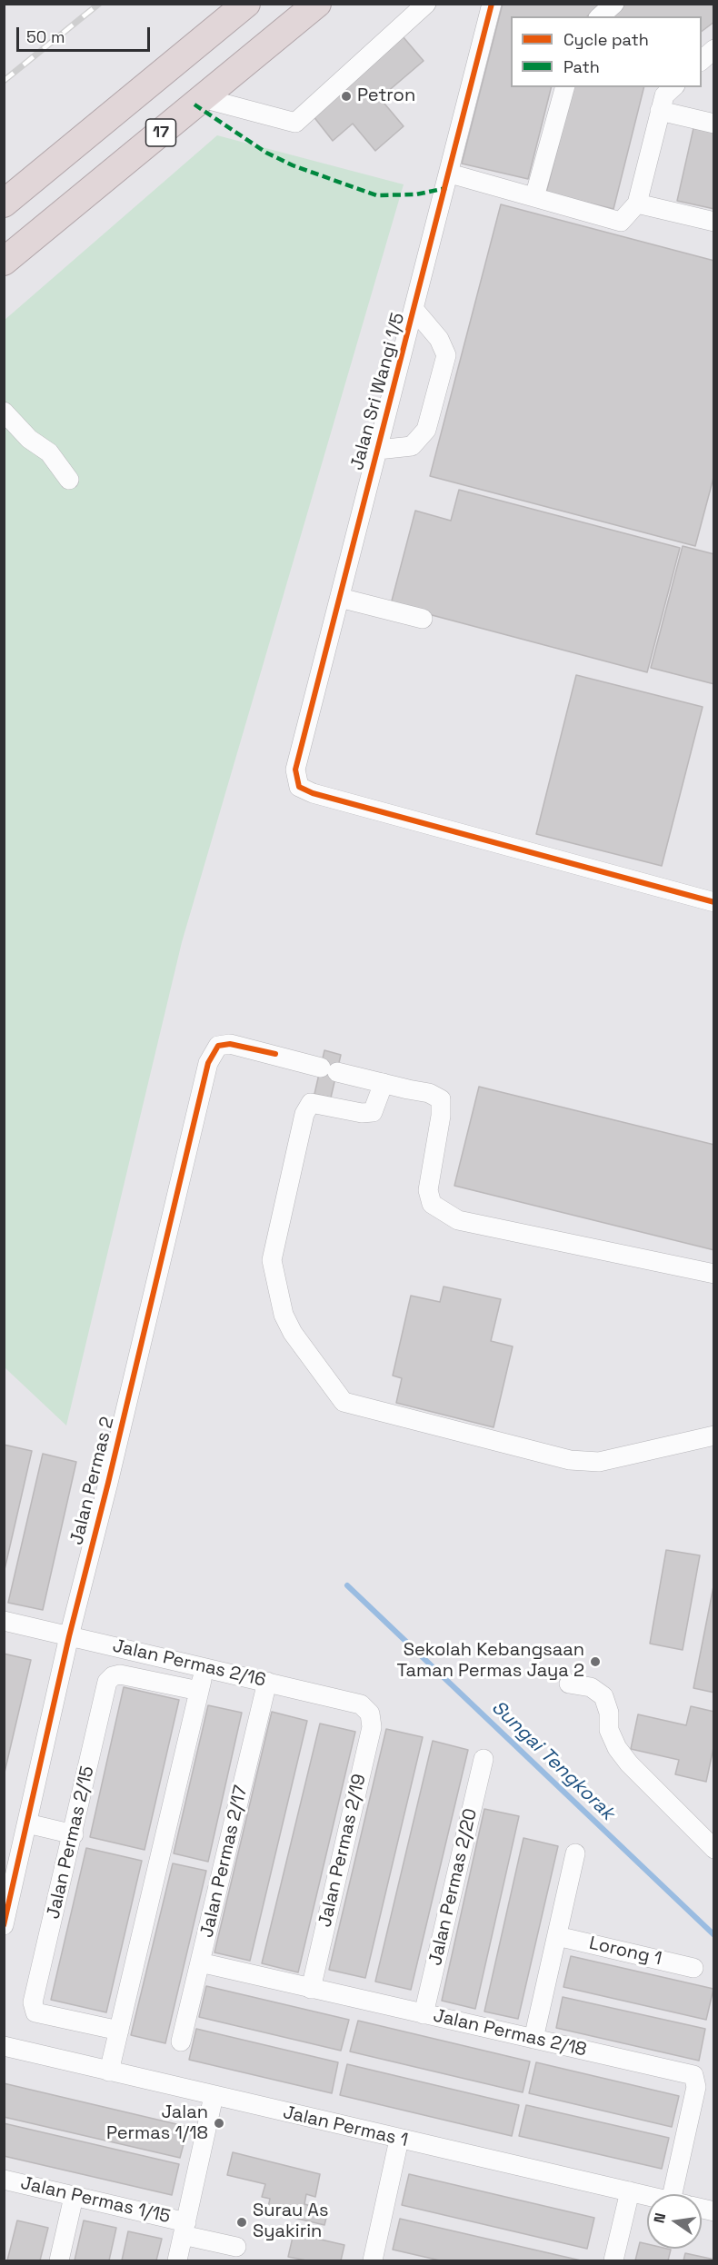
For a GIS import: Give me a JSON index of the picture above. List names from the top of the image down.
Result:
{
  "streets": {
    "highway": ["17"],
    "street": [
      "Jalan Sri Wangi 1/5",
      "Jalan Permas 2",
      "Jalan Permas 2/16",
      "Jalan Permas 2/15",
      "Jalan Permas 2/19",
      "Jalan Permas 2/17",
      "Jalan Permas 2/20",
      "Lorong 1",
      "Jalan Permas 2/18",
      "Jalan Permas 1",
      "Jalan Permas 1/15"
    ]
  },
  "crossings": [
    ["Jalan Permas 2", "Jalan Permas 2/16"],
    ["Jalan Permas 2/16", "Jalan Permas 2/19"],
    ["Jalan Permas 2/16", "Jalan Permas 2/17"],
    ["Jalan Permas 2/19", "Jalan Permas 2/18"],
    ["Jalan Permas 2/17", "Jalan Permas 2/18"],
    ["Jalan Permas 2/20", "Jalan Permas 2/18"]
  ],
  "water": ["Sungai Tengkorak"],
  "places": [
    "Petron",
    "Sekolah Kebangsaan Taman Permas Jaya 2",
    "Jalan Permas 1/18",
    "Surau As Syakirin"
  ],
  "legend": ["Cycle path", "Path"],
  "scale_bar": "50 m",
  "north": "left"
}
